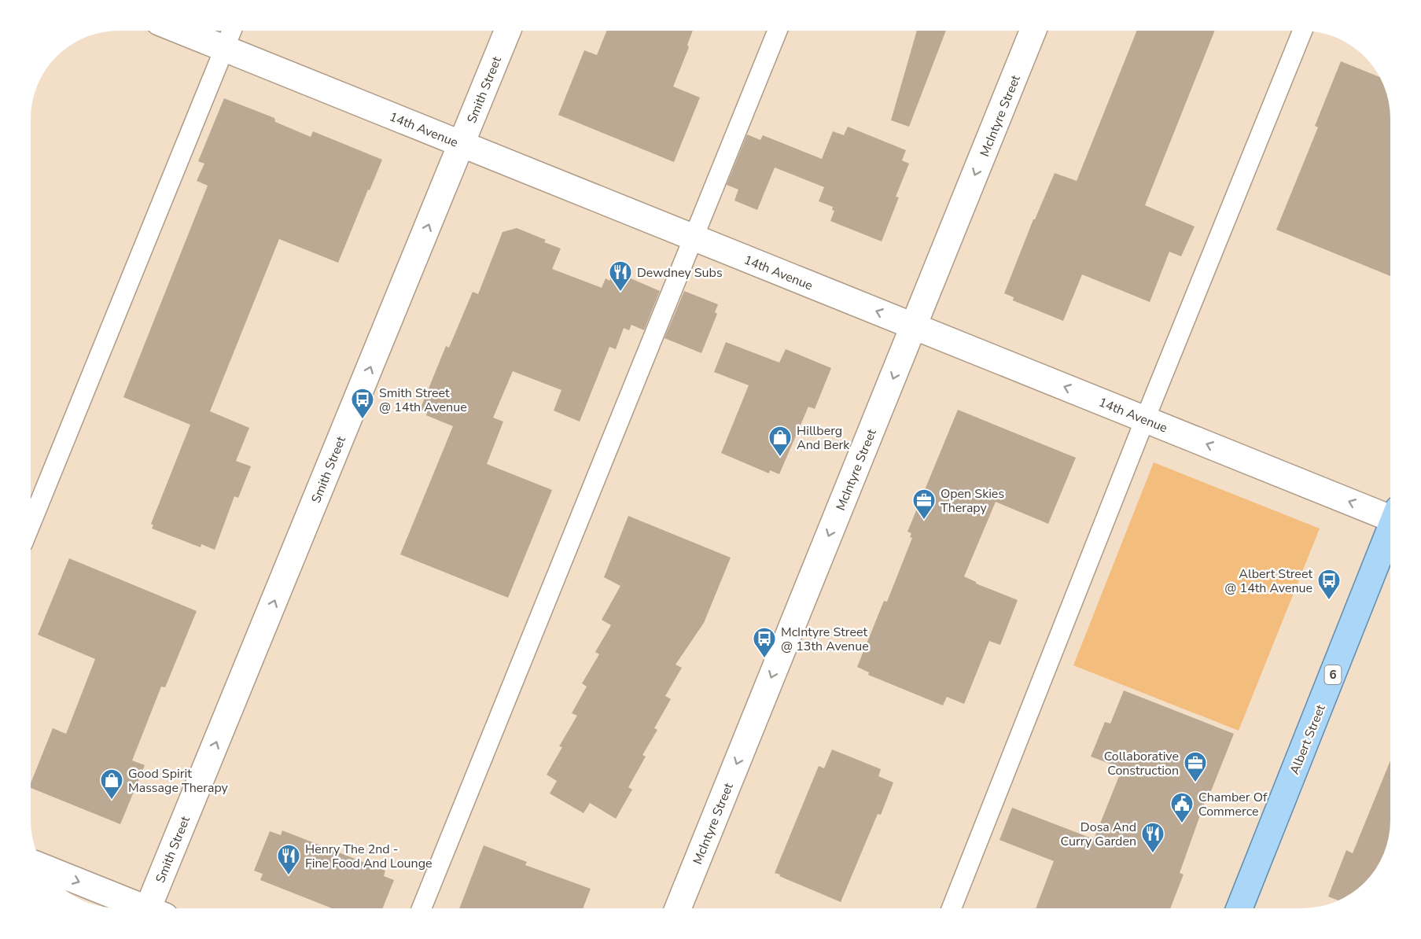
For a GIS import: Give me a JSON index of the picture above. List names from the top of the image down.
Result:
{
  "streets": {
    "main road": ["6", "Albert Street"],
    "street": ["Smith Street", "McIntyre Street", "14th Avenue"]
  },
  "crossings": [
    ["Smith Street", "14th Avenue"],
    ["McIntyre Street", "14th Avenue"]
  ],
  "one_way": ["Smith Street", "McIntyre Street", "14th Avenue"],
  "places": {
    "restaurant": ["Dewdney Subs", "Dosa And Curry Garden", "Henry The 2nd - Fine Food And Lounge"],
    "bus stop": ["Smith Street @ 14th Avenue", "Albert Street @ 14th Avenue", "McIntyre Street @ 13th Avenue"],
    "shop": ["Hillberg And Berk", "Good Spirit Massage Therapy"],
    "office": ["Open Skies Therapy", "Collaborative Construction"],
    "public building": ["Chamber Of Commerce"]
  }
}
